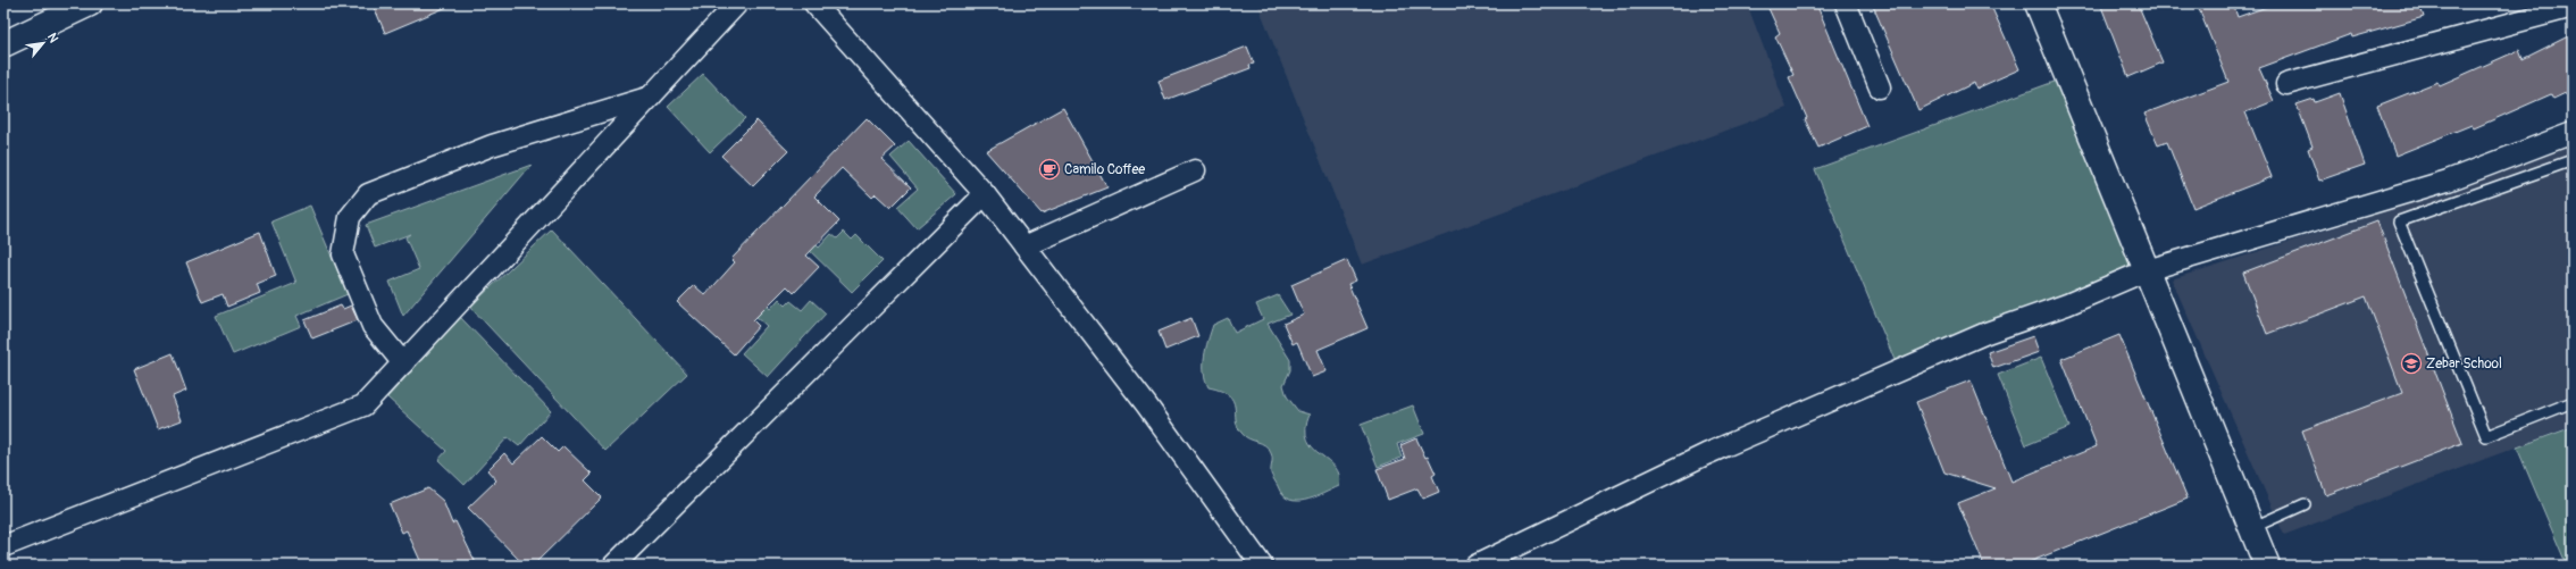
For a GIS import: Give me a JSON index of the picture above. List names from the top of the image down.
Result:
{
  "places": {
    "cafe": ["Camilo Coffee"],
    "school or university": ["Zebar School"]
  },
  "north": "top right"
}
